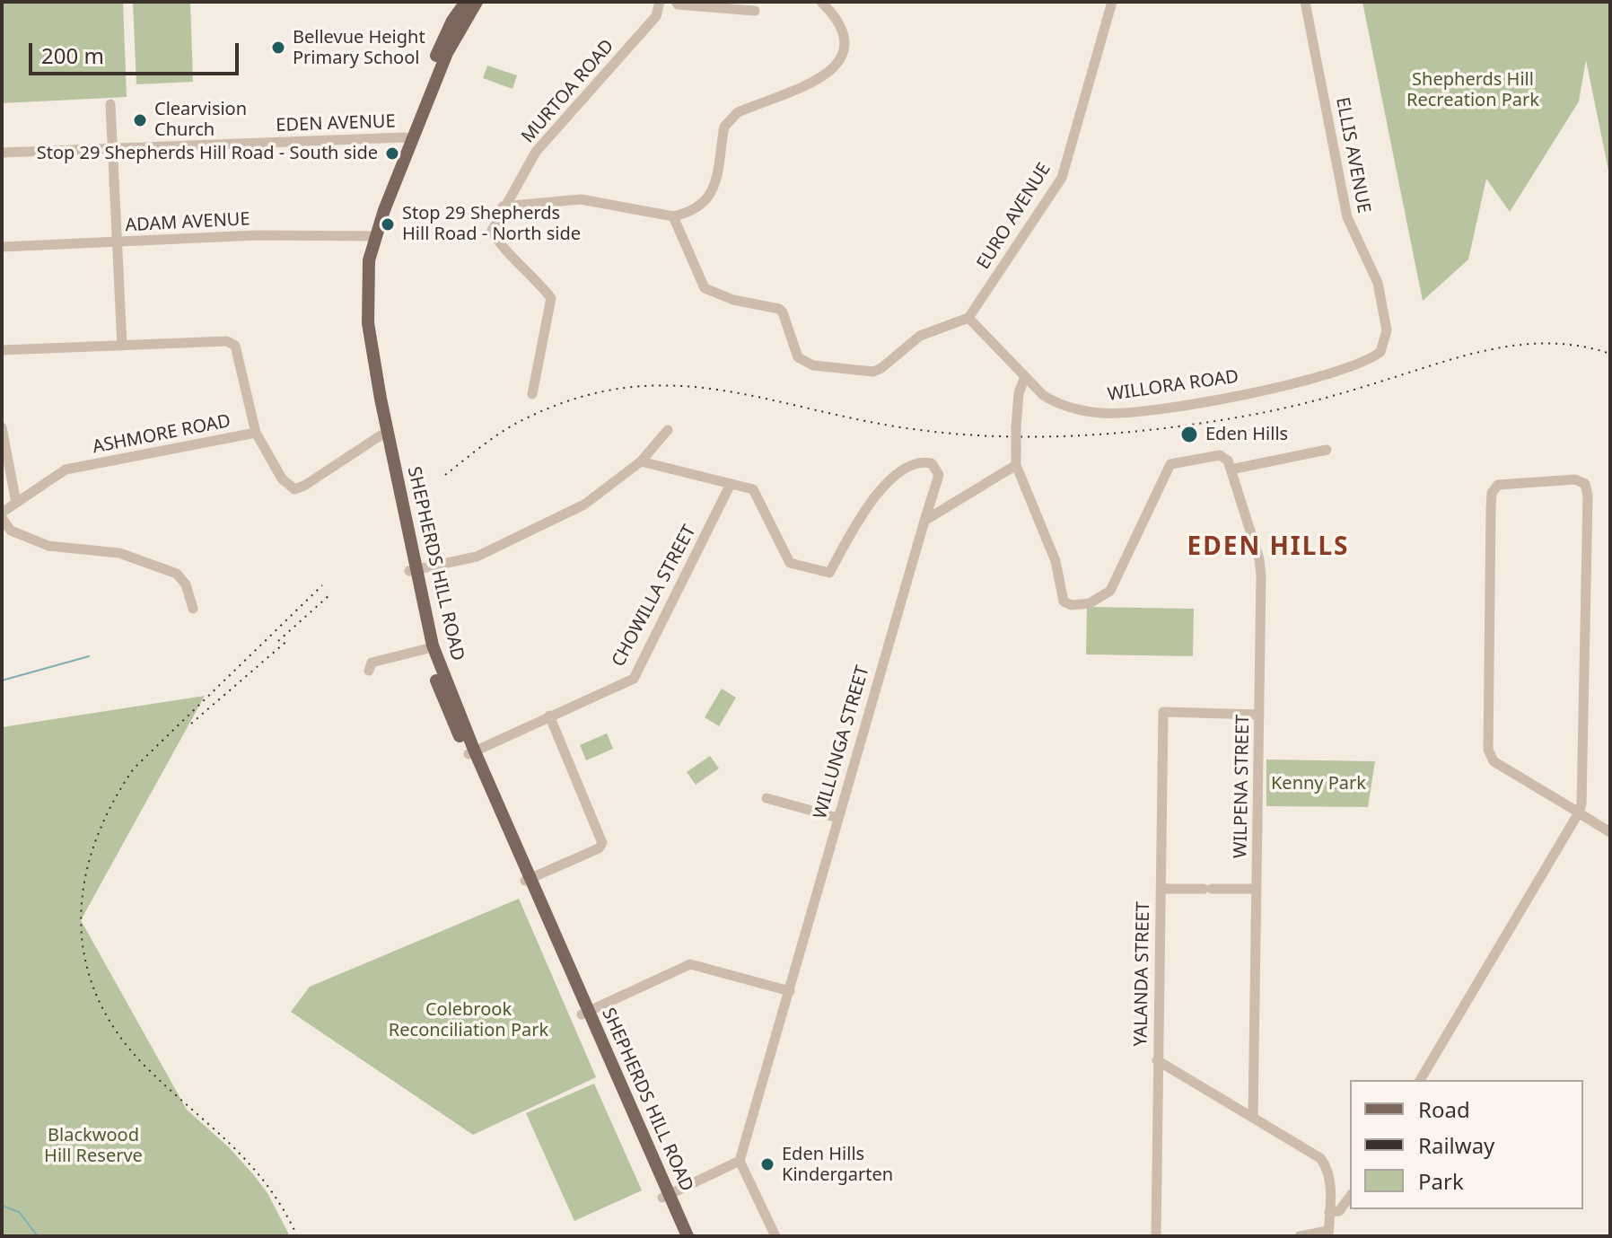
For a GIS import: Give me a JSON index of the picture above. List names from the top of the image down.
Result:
{
  "streets": {
    "main road": ["SHEPHERDS HILL ROAD"],
    "street": [
      "MURTOA ROAD",
      "EDEN AVENUE",
      "ELLIS AVENUE",
      "EURO AVENUE",
      "ADAM AVENUE",
      "WILLORA ROAD",
      "ASHMORE ROAD",
      "CHOWILLA STREET",
      "WILLUNGA STREET",
      "WILPENA STREET",
      "YALANDA STREET"
    ]
  },
  "crossings": [
    ["EDEN AVENUE", "SHEPHERDS HILL ROAD"],
    ["ELLIS AVENUE", "WILLORA ROAD"],
    ["EURO AVENUE", "WILLORA ROAD"],
    ["ADAM AVENUE", "SHEPHERDS HILL ROAD"],
    ["ASHMORE ROAD", "SHEPHERDS HILL ROAD"],
    ["SHEPHERDS HILL ROAD", "CHOWILLA STREET"],
    ["CHOWILLA STREET", "WILLUNGA STREET"],
    ["WILPENA STREET", "YALANDA STREET"]
  ],
  "districts": ["EDEN HILLS"],
  "parks": [
    "Shepherds Hill Recreation Park",
    "Kenny Park",
    "Colebrook Reconciliation Park",
    "Blackwood Hill Reserve"
  ],
  "places": [
    "Bellevue Height Primary School",
    "Clearvision Church",
    "Stop 29 Shepherds Hill Road - South side",
    "Stop 29 Shepherds Hill Road - North side",
    "Eden Hills",
    "Eden Hills Kindergarten"
  ],
  "legend": ["Road", "Railway", "Park"],
  "scale_bar": "200 m"
}
